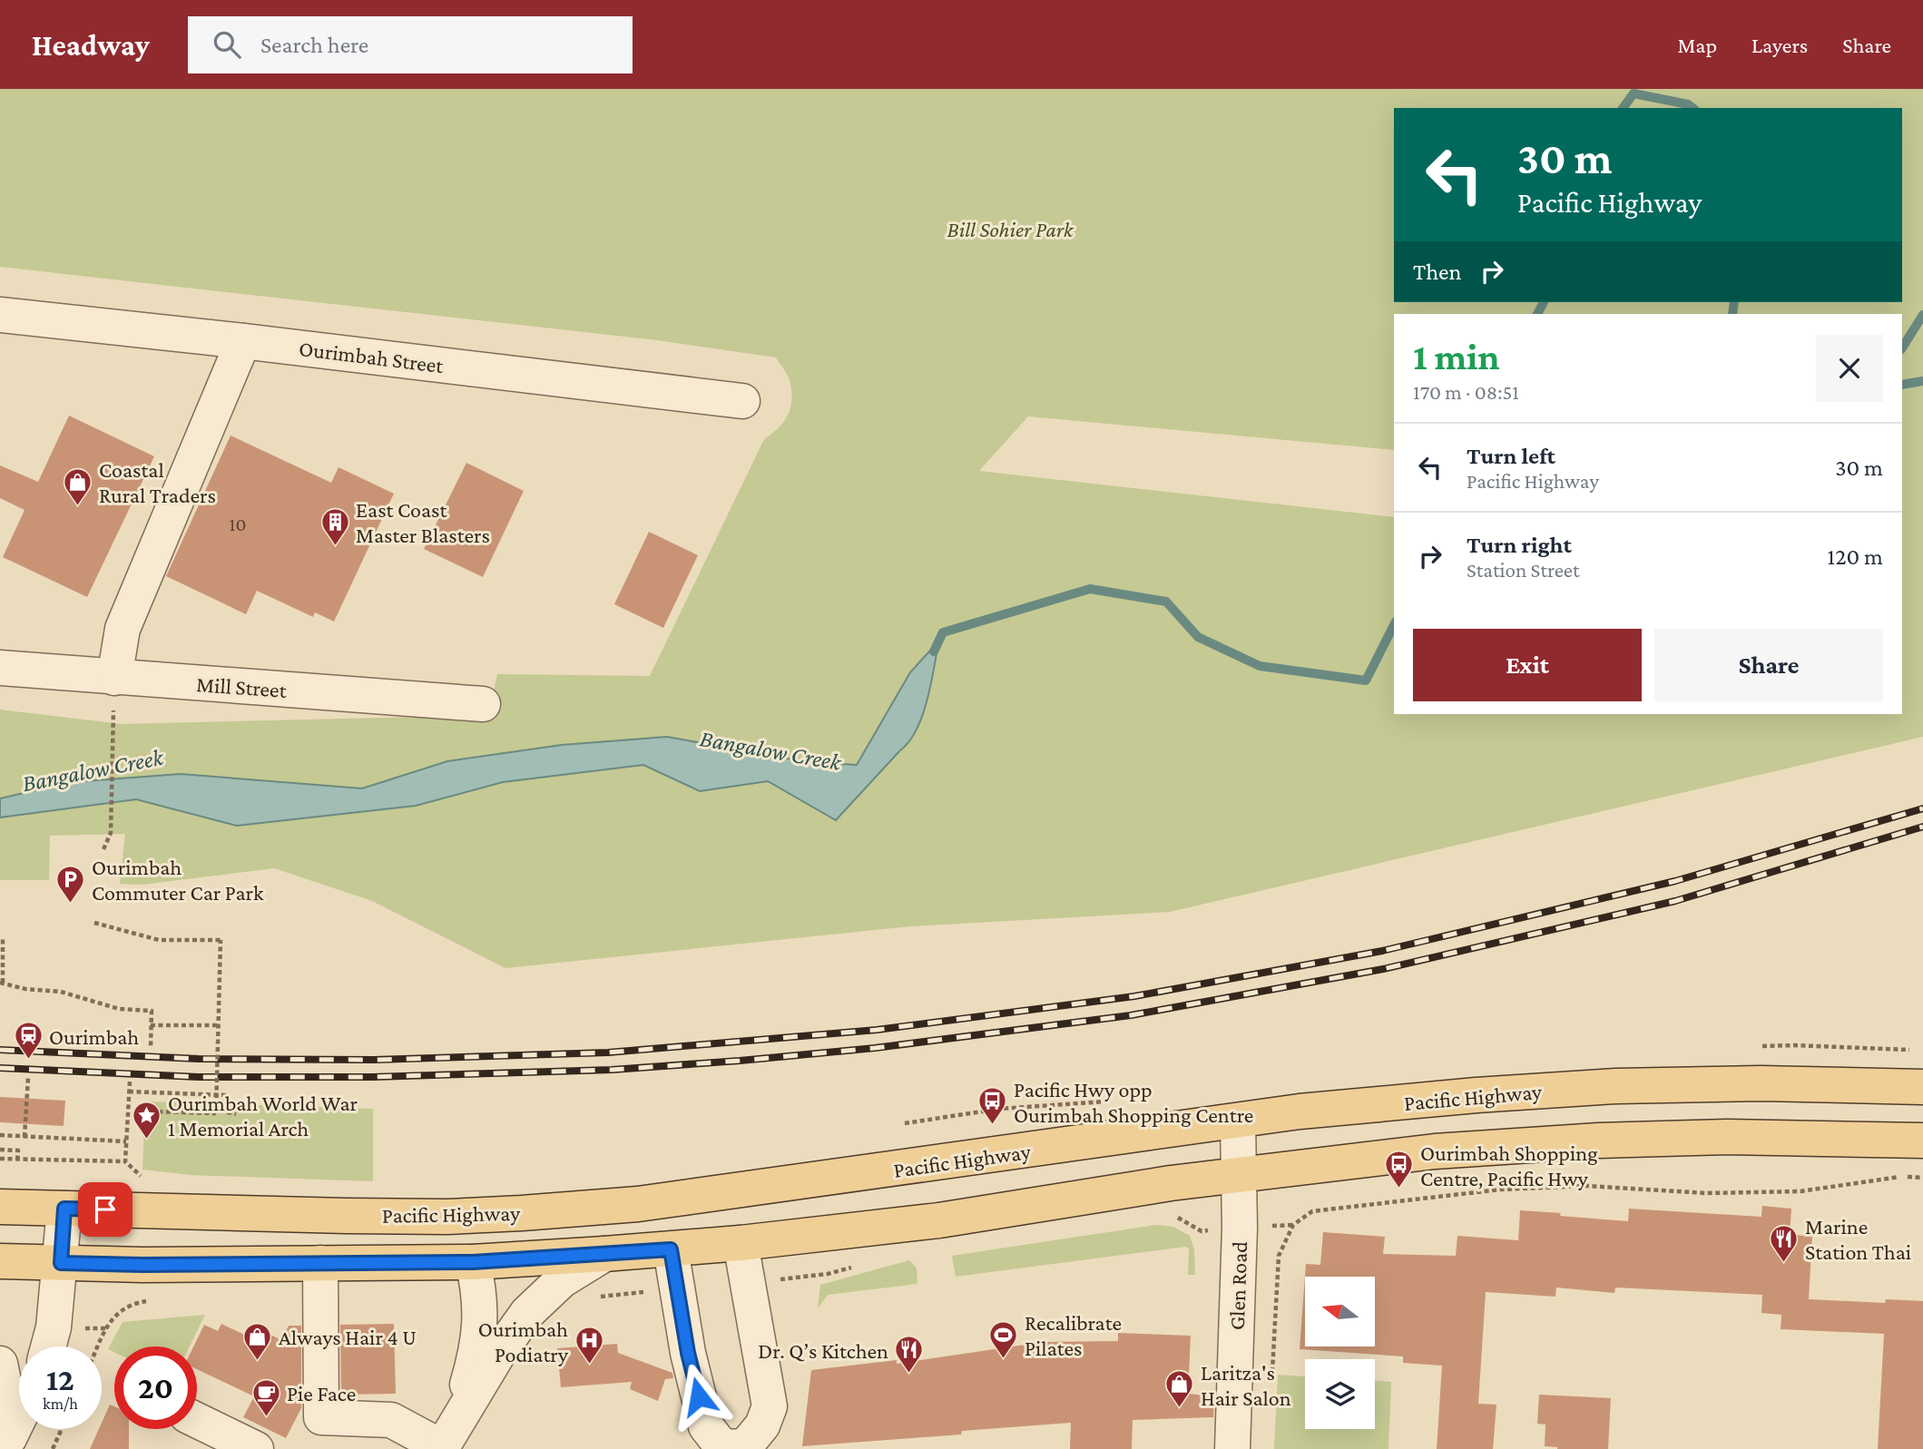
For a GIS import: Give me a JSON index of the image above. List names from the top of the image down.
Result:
{
  "streets": {
    "main road": ["Pacific Highway"],
    "street": ["Ourimbah Street", "Mill Street", "Glen Road"]
  },
  "crossings": [
    ["Pacific Highway", "Glen Road"]
  ],
  "water": ["Bangalow Creek"],
  "parks": ["Bill Sohier Park"],
  "places": {
    "shop": ["Coastal Rural Traders", "Always Hair 4 U", "Laritza's Hair Salon"],
    "building": ["East Coast Master Blasters"],
    "parking": ["Ourimbah Commuter Car Park"],
    "station": ["Ourimbah"],
    "bus stop": ["Pacific Hwy opp Ourimbah Shopping Centre", "Ourimbah Shopping Centre, Pacific Hwy"],
    "place": ["Ourimbah World War 1 Memorial Arch"],
    "restaurant": ["Marine Station Thai", "Dr. Q’s Kitchen"],
    "sports": ["Recalibrate Pilates"],
    "hospital": ["Ourimbah Podiatry"],
    "cafe": ["Pie Face"]
  },
  "house_numbers": ["10"],
  "north": "left",
  "page": {
    "header": "Headway",
    "search": "Search here",
    "nav": ["Map", "Layers", "Share"],
    "turn": ["30 m", "Pacific Highway"],
    "then": "Then",
    "heading": ["1 min", "170 m · 08:51"],
    "list": [
      {
        "name": "Turn left",
        "note": "Pacific Highway",
        "value": "30 m"
      },
      {
        "name": "Turn right",
        "note": "Station Street",
        "value": "120 m"
      }
    ],
    "buttons": ["Exit", "Share"],
    "speed": "12 km/h",
    "limit": "20"
  }
}
